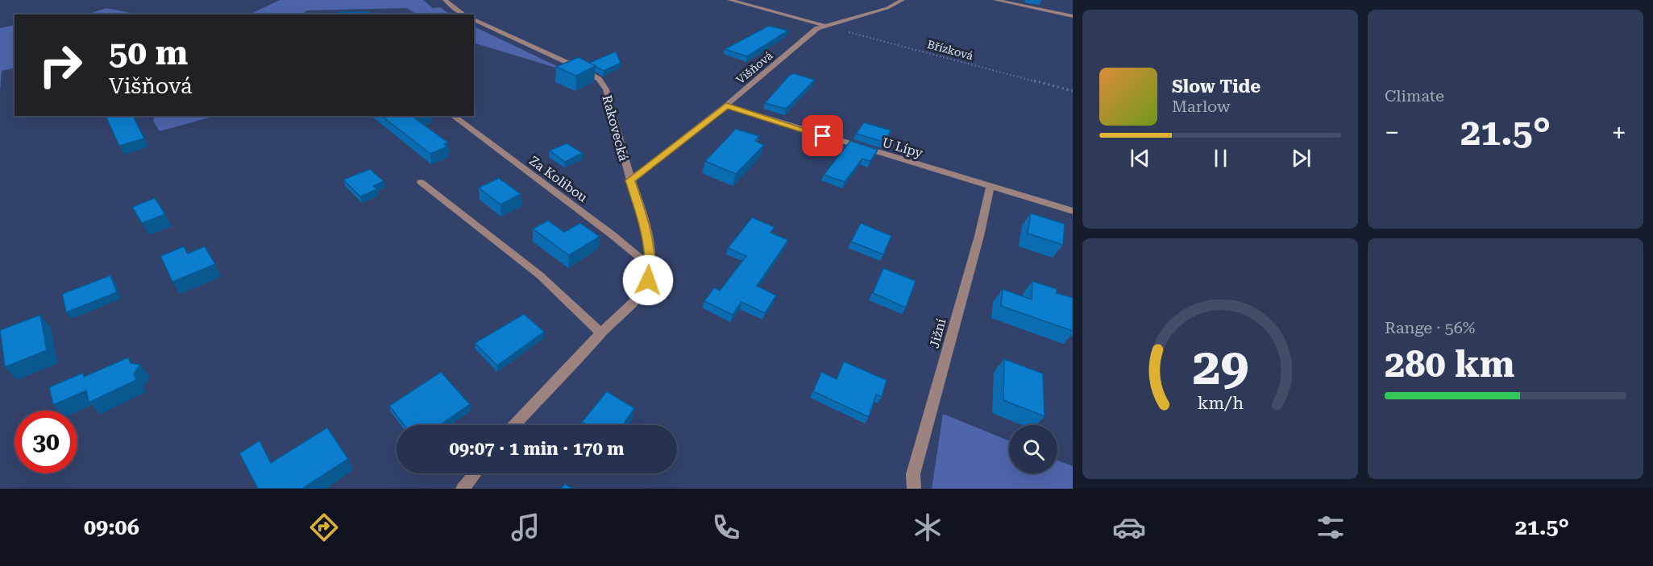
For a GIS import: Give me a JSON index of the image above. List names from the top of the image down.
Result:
{
  "streets": {
    "street": [
      "Višňová",
      "Rakovecká",
      "U Lípy",
      "Za Kolibou",
      "Jižní"
    ],
    "path": ["Břízková"]
  },
  "crossings": [
    ["Břízková", "Višňová"],
    ["Višňová", "Rakovecká"],
    ["Višňová", "U Lípy"],
    ["Rakovecká", "Za Kolibou"],
    ["U Lípy", "Jižní"]
  ],
  "page": {
    "tile": [
      "Climate",
      ["Range · 56%", "280 km"]
    ],
    "turn": ["50 m", "Višňová"],
    "song": ["Slow Tide", "Marlow"],
    "heat": ["−", "21.5°", "+"],
    "limit": "30",
    "trip": "09:07 · 1 min · 170 m",
    "tabs": ["09:06", "21.5°"],
    "gauge": ["29", "km/h"]
  }
}
